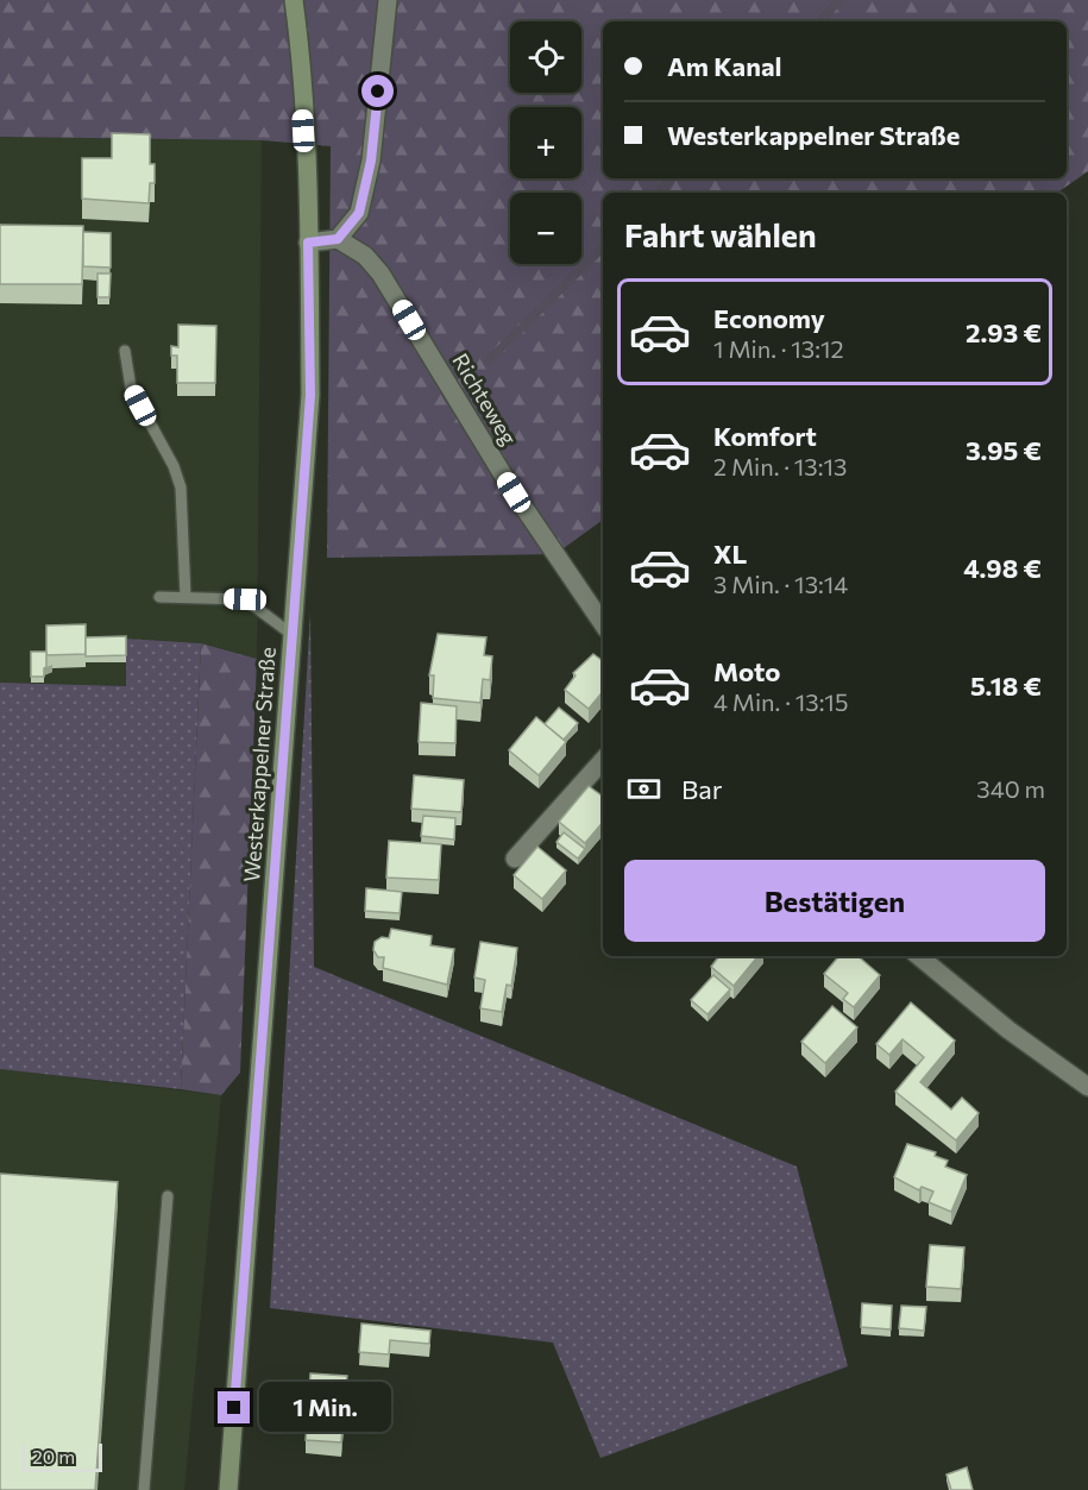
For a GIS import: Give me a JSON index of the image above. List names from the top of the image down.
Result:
{
  "streets": {
    "main road": ["Westerkappelner Straße"],
    "street": ["Richteweg"]
  },
  "scale_bar": "20 m",
  "page": {
    "map_buttons": ["+", "−"],
    "banner": ["Am Kanal", "Westerkappelner Straße"],
    "heading": "Fahrt wählen",
    "list": [
      {
        "name": "Economy",
        "note": "1 Min. · 13:12",
        "value": "2.93 €"
      },
      {
        "name": "Komfort",
        "note": "2 Min. · 13:13",
        "value": "3.95 €"
      },
      {
        "name": "XL",
        "note": "3 Min. · 13:14",
        "value": "4.98 €"
      },
      {
        "name": "Moto",
        "note": "4 Min. · 13:15",
        "value": "5.18 €"
      }
    ],
    "pay": ["Bar", "340 m"],
    "buttons": "Bestätigen",
    "bubble": "1 Min.",
    "scale": "20 m"
  }
}
